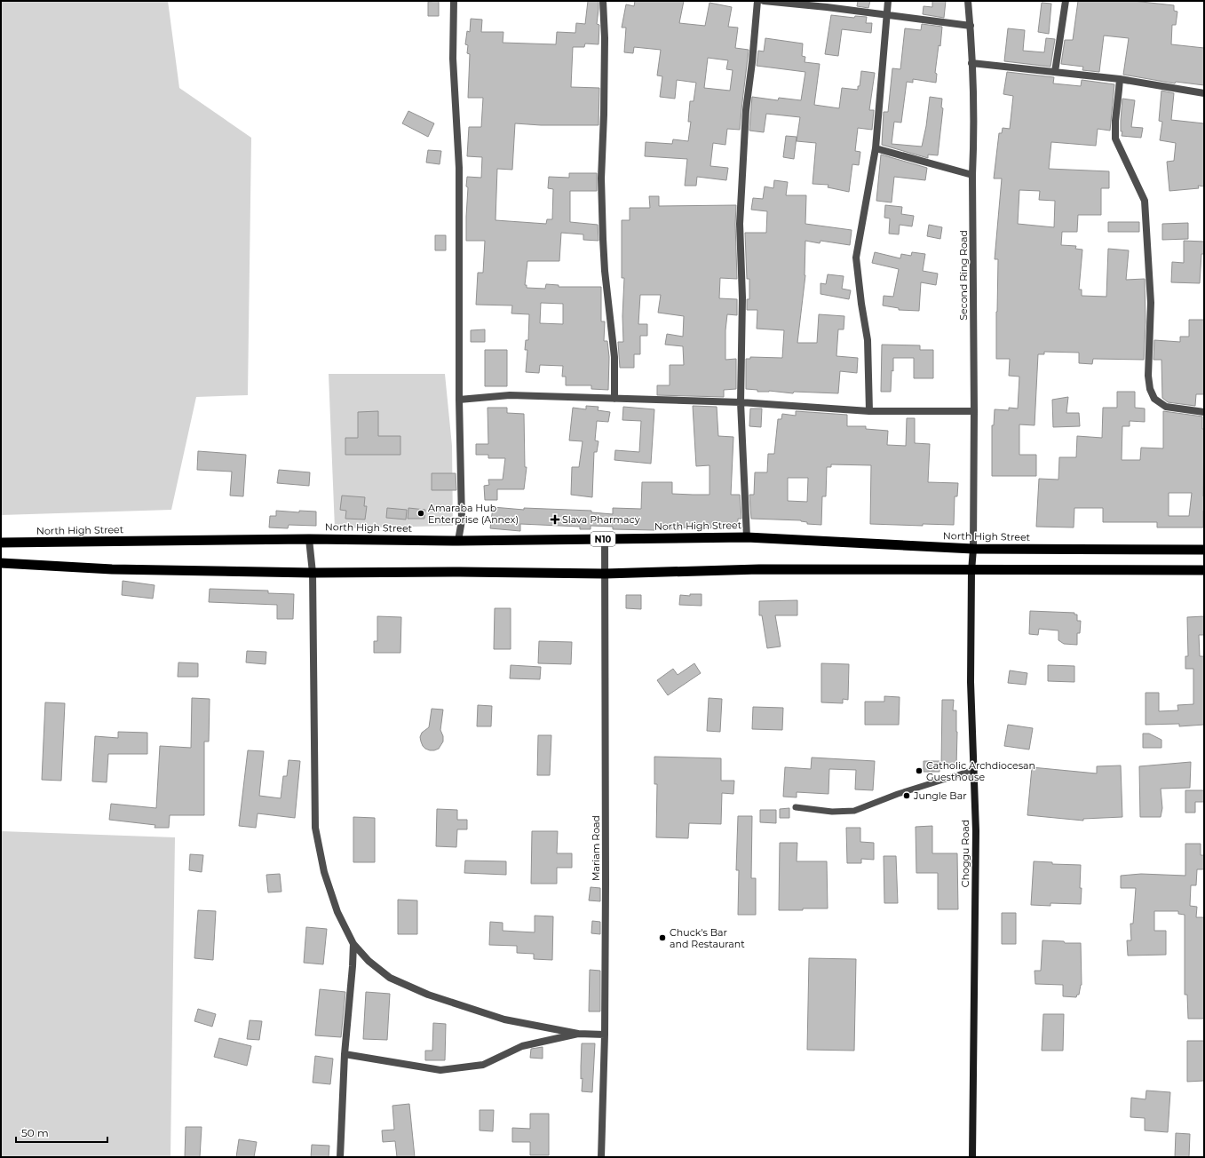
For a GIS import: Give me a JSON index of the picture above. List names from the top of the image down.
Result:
{
  "streets": {
    "highway": ["North High Street", "N10"],
    "main road": ["Choggu Road"],
    "street": ["Second Ring Road", "Mariam Road"]
  },
  "crossings": [
    ["Second Ring Road", "North High Street"],
    ["Second Ring Road", "Choggu Road"],
    ["North High Street", "Mariam Road"],
    ["North High Street", "Choggu Road"]
  ],
  "places": {
    "other": [
      "Amaraba Hub Enterprise (Annex)",
      "Catholic Archdiocesan Guesthouse",
      "Jungle Bar",
      "Chuck's Bar and Restaurant"
    ],
    "health": ["Slava Pharmacy"]
  },
  "scale_bar": "50 m"
}
